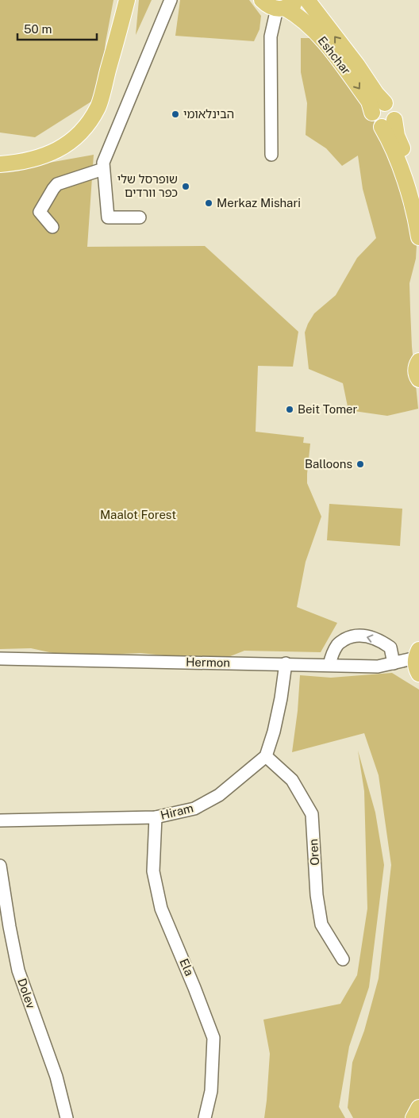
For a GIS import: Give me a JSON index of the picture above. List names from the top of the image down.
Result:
{
  "streets": {
    "main road": ["Eshchar"],
    "street": [
      "Hermon",
      "Hiram",
      "Oren",
      "Ela",
      "Dolev"
    ]
  },
  "crossings": [
    ["Hiram", "Oren"],
    ["Hiram", "Ela"]
  ],
  "parks": ["Maalot Forest"],
  "places": [
    "הבינלאומי",
    "שופרסל שלי כפר וורדים",
    "Merkaz Mishari",
    "Beit Tomer",
    "Balloons"
  ],
  "scale_bar": "50 m"
}
